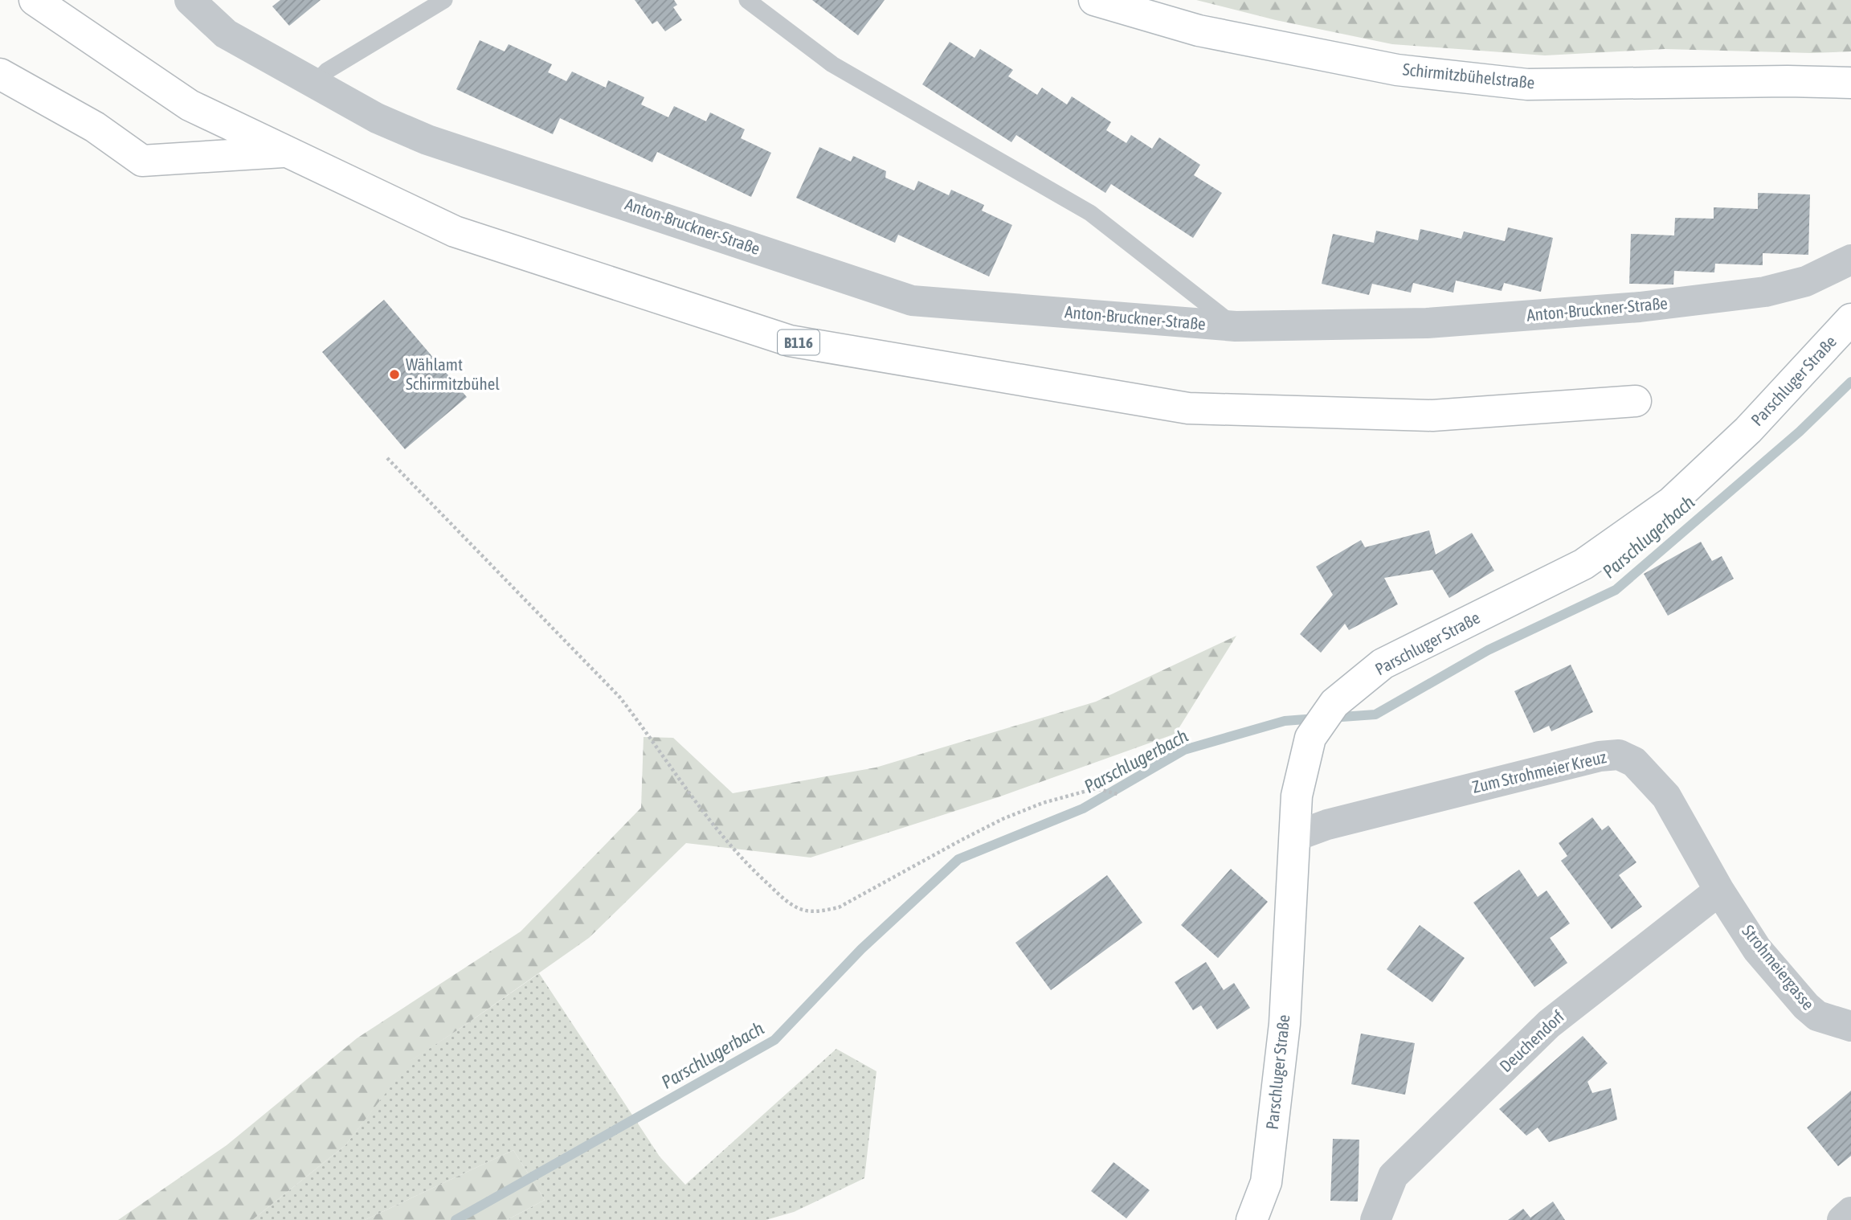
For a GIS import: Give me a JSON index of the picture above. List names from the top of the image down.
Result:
{
  "streets": {
    "main road": ["Schirmitzbühelstraße", "B116", "Parschluger Straße"],
    "street": [
      "Anton-Bruckner-Straße",
      "Zum Strohmeier Kreuz",
      "Strohmeiergasse",
      "Deuchendorf"
    ]
  },
  "crossings": [
    ["Parschluger Straße", "Zum Strohmeier Kreuz"],
    ["Zum Strohmeier Kreuz", "Strohmeiergasse"],
    ["Zum Strohmeier Kreuz", "Deuchendorf"],
    ["Strohmeiergasse", "Deuchendorf"]
  ],
  "water": ["Parschlugerbach"],
  "places": ["Wählamt Schirmitzbühel"]
}
